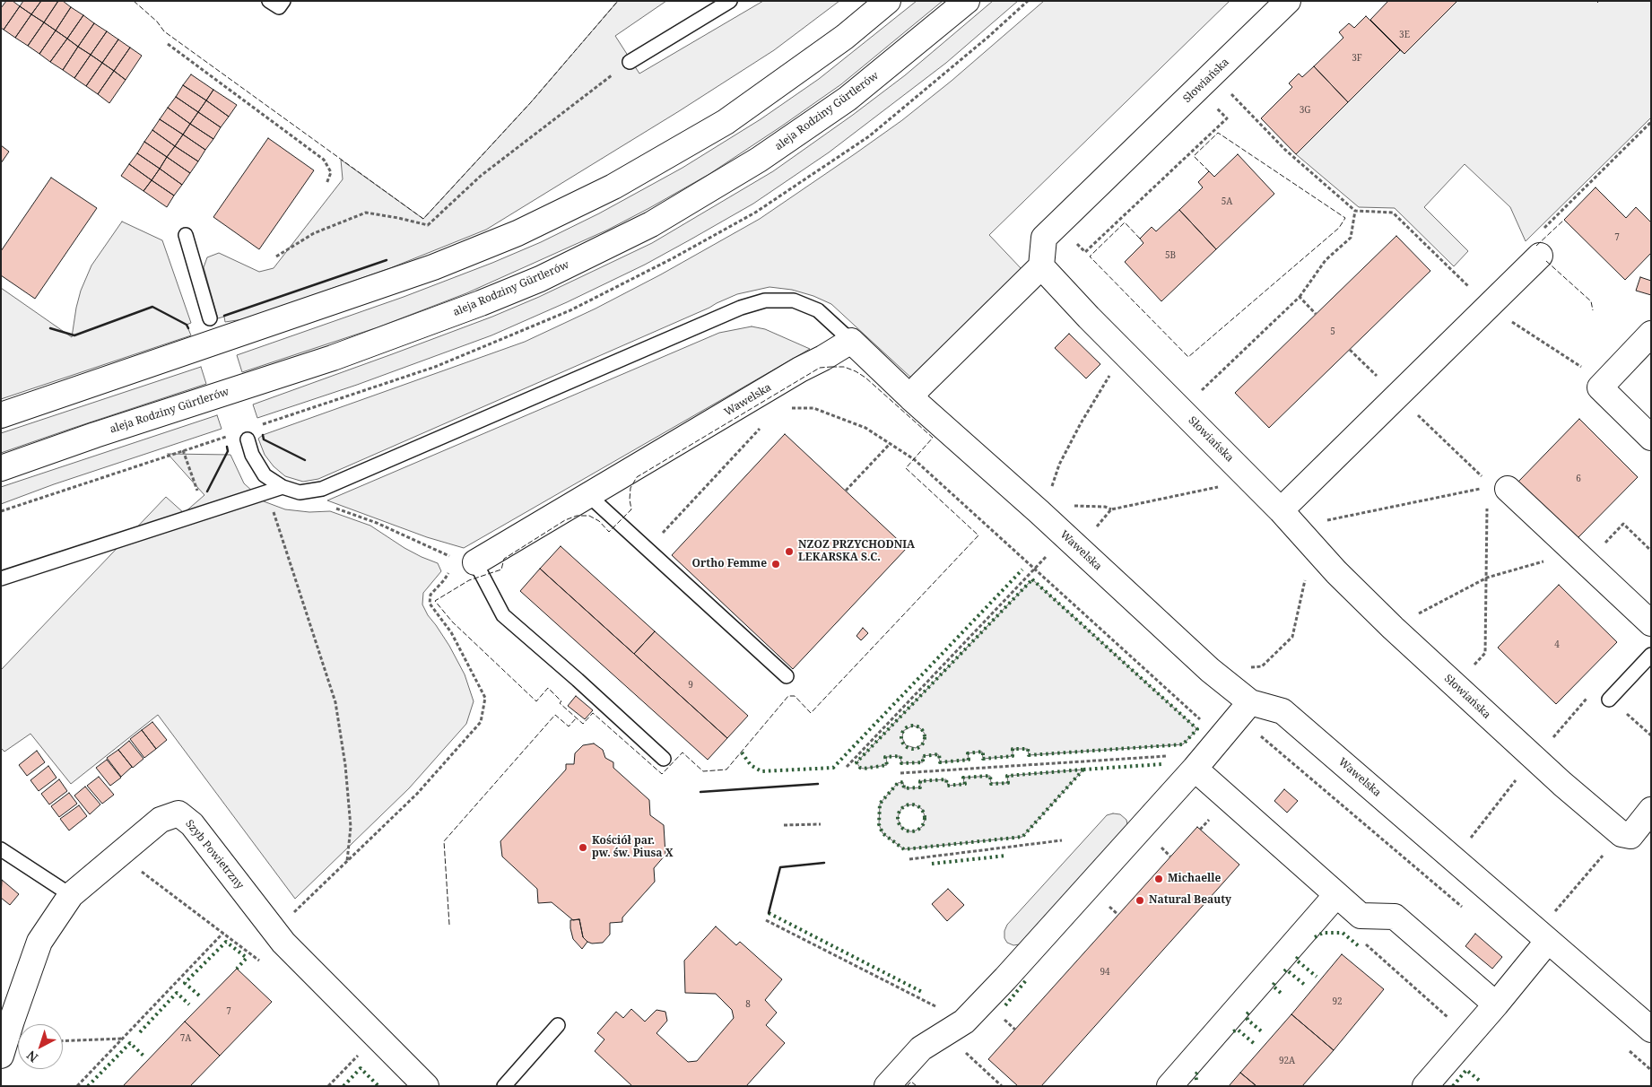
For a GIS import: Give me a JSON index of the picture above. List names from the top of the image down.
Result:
{
  "streets": {
    "street": [
      "Słowiańska",
      "aleja Rodziny Gürtlerów",
      "Wawelska",
      "Szyb Powietrzny"
    ]
  },
  "places": [
    "NZOZ PRZYCHODNIA LEKARSKA S.C.",
    "Ortho Femme",
    "Kościół par. pw. św. Piusa X",
    "Michaelle",
    "Natural Beauty"
  ],
  "house_numbers": [
    "3E",
    "3F",
    "3G",
    "5A",
    "7",
    "5B",
    "5",
    "6",
    "4",
    "9",
    "94",
    "92",
    "8",
    "7",
    "7A",
    "92A"
  ],
  "north": "bottom left"
}
